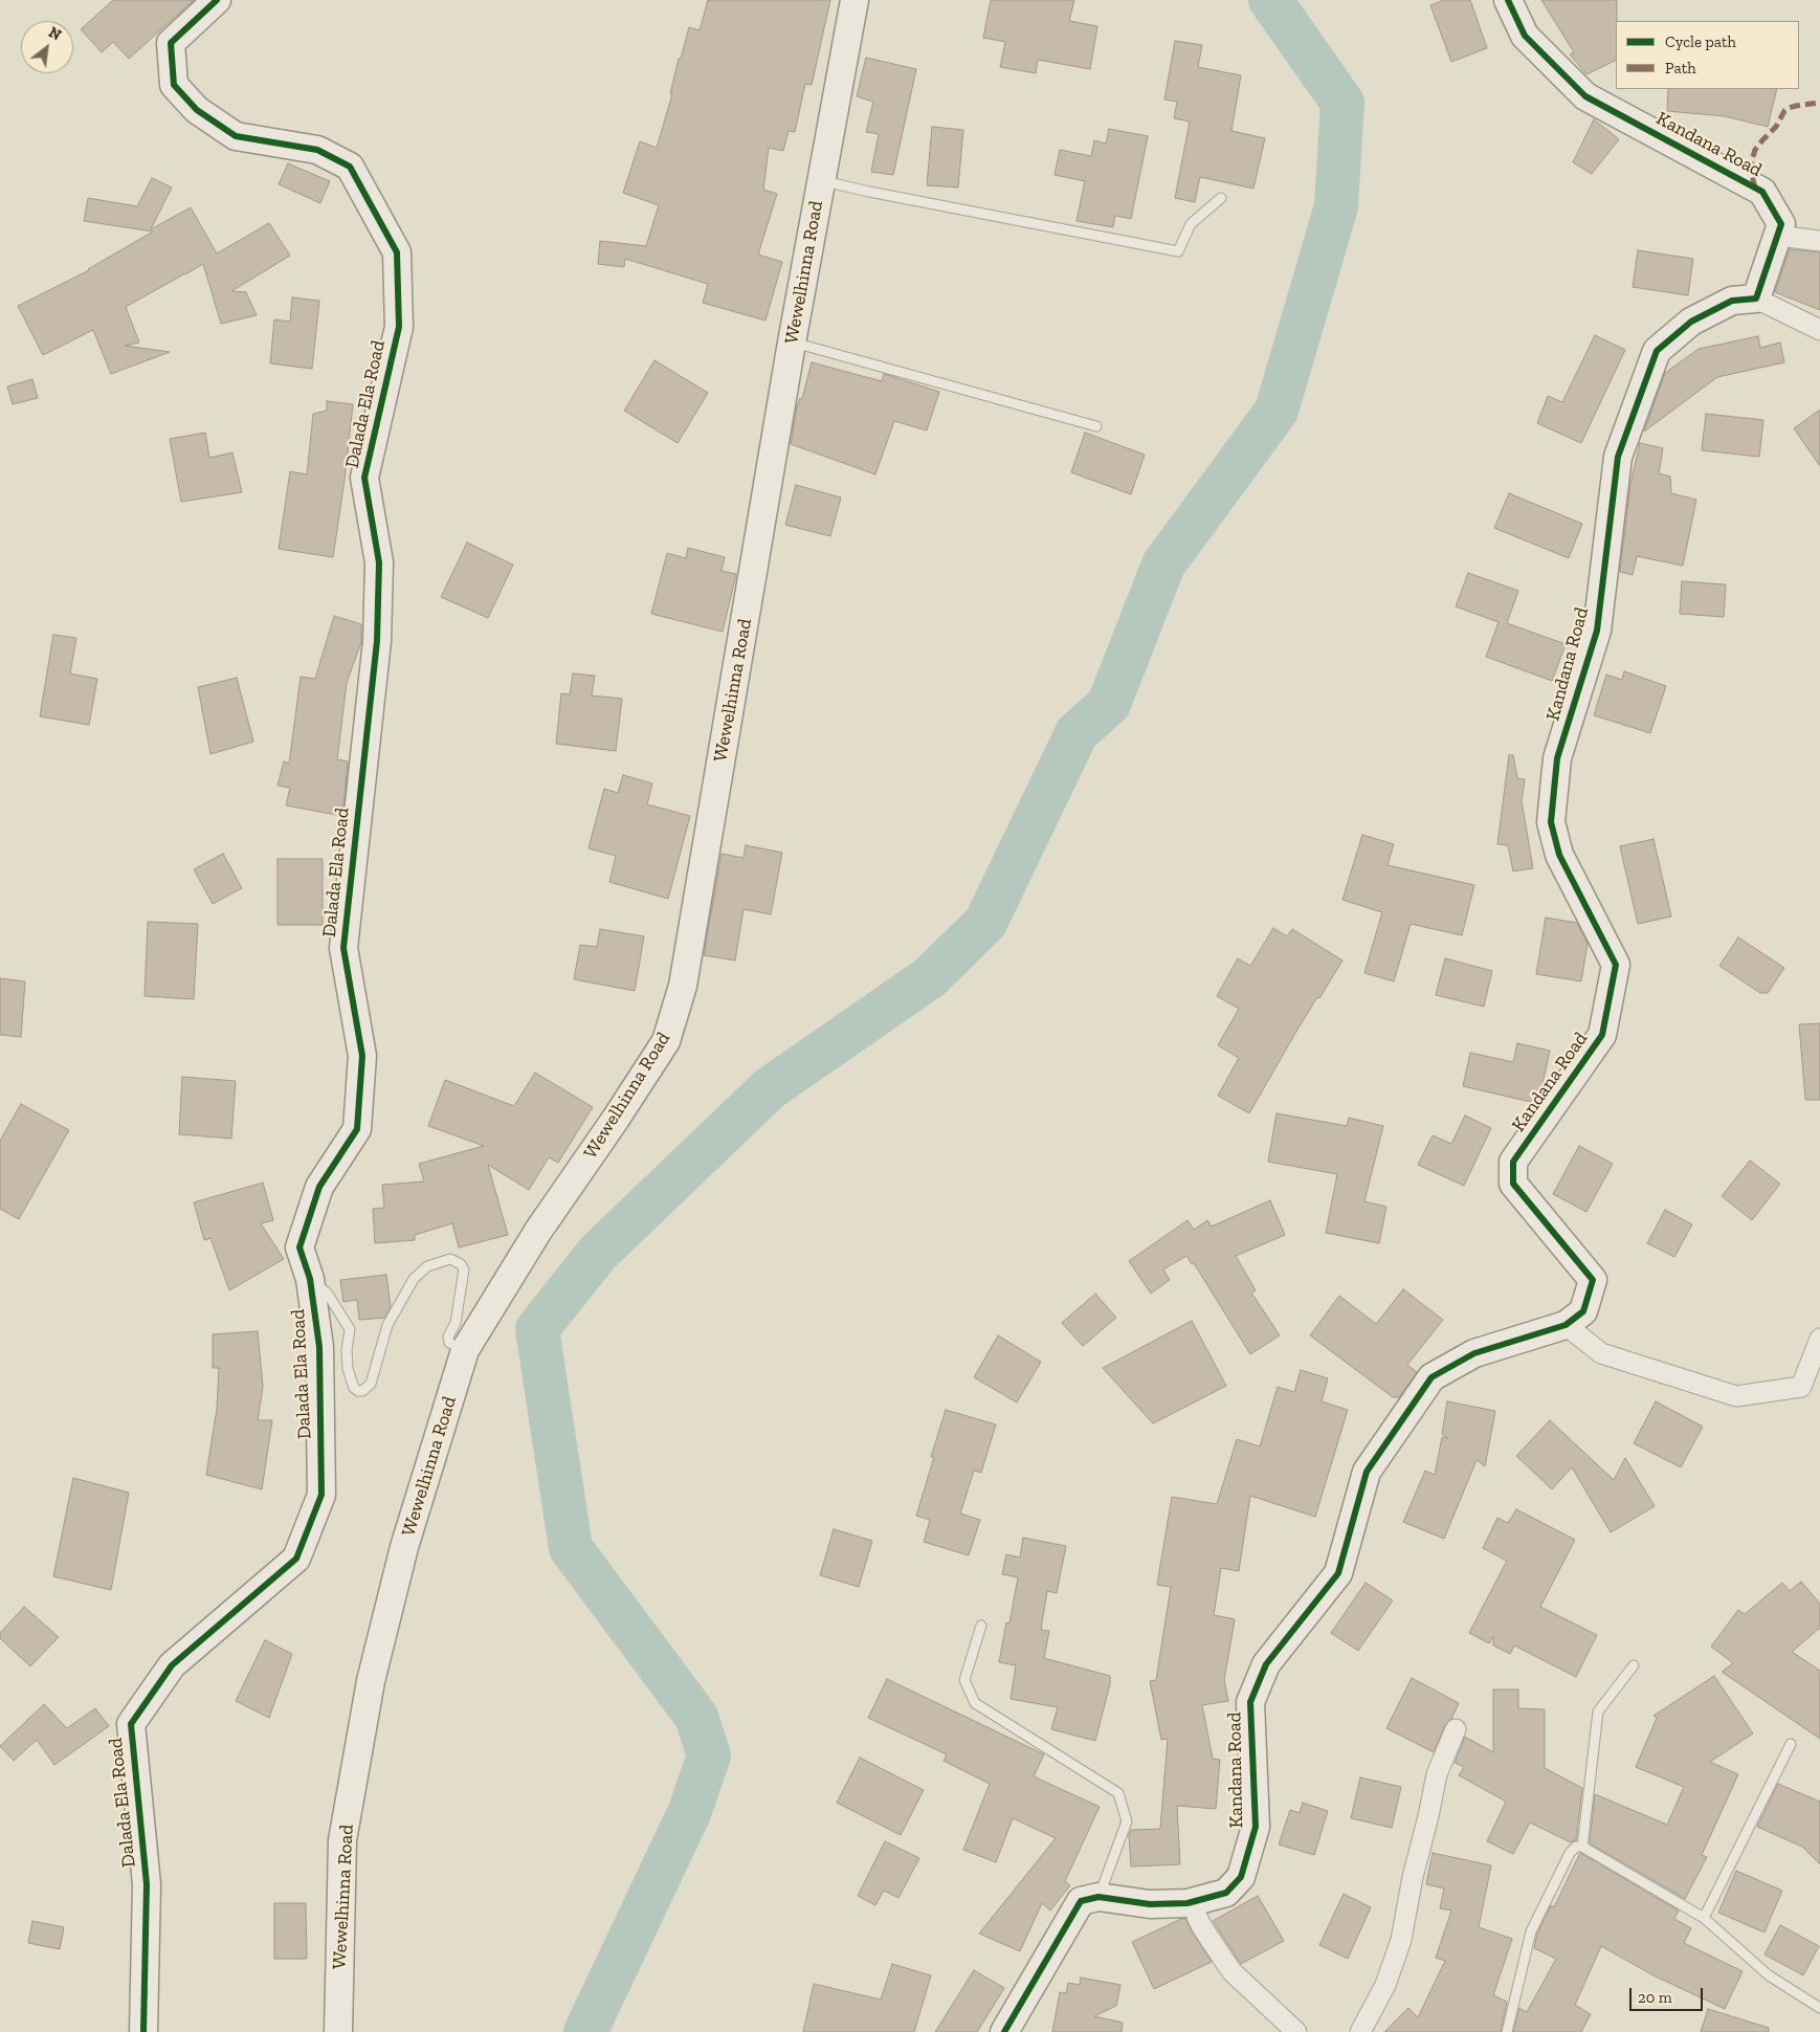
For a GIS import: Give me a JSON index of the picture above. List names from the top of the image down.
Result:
{
  "streets": {
    "street": ["Kandana Road", "Wewelhinna Road", "Dalada Ela Road"]
  },
  "legend": ["Cycle path", "Path"],
  "scale_bar": "20 m",
  "north": "top right"
}
